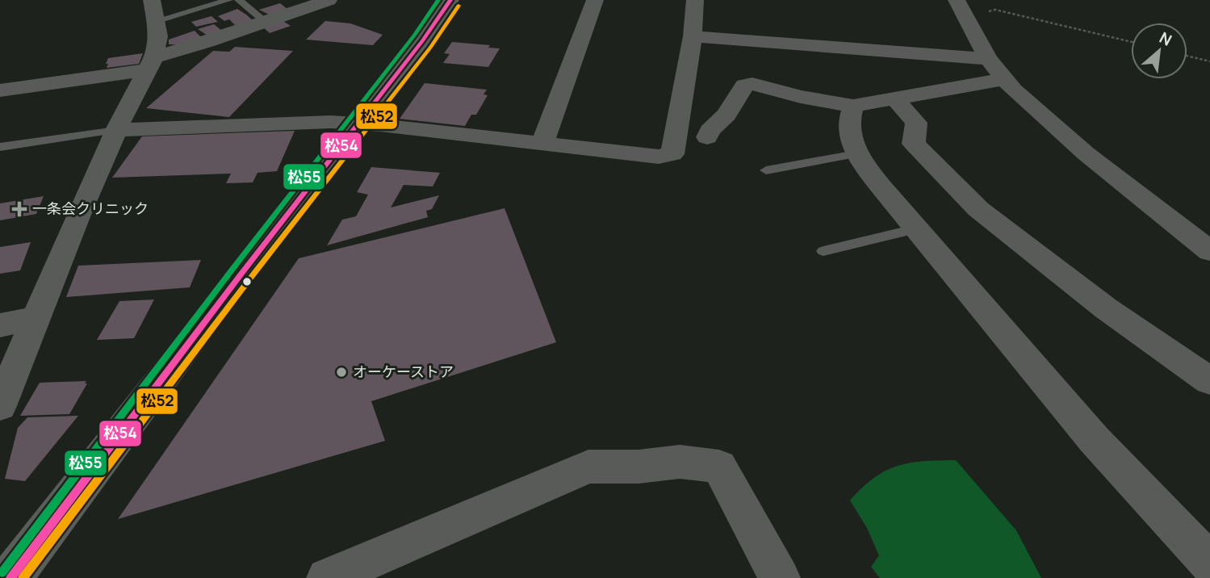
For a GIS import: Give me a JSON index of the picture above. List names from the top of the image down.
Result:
{
  "places": {
    "health": ["一条会クリニック"],
    "other": ["オーケーストア"]
  },
  "lines": ["transit line 松54", "transit line 松55", "transit line 松52"],
  "north": "top right"
}
